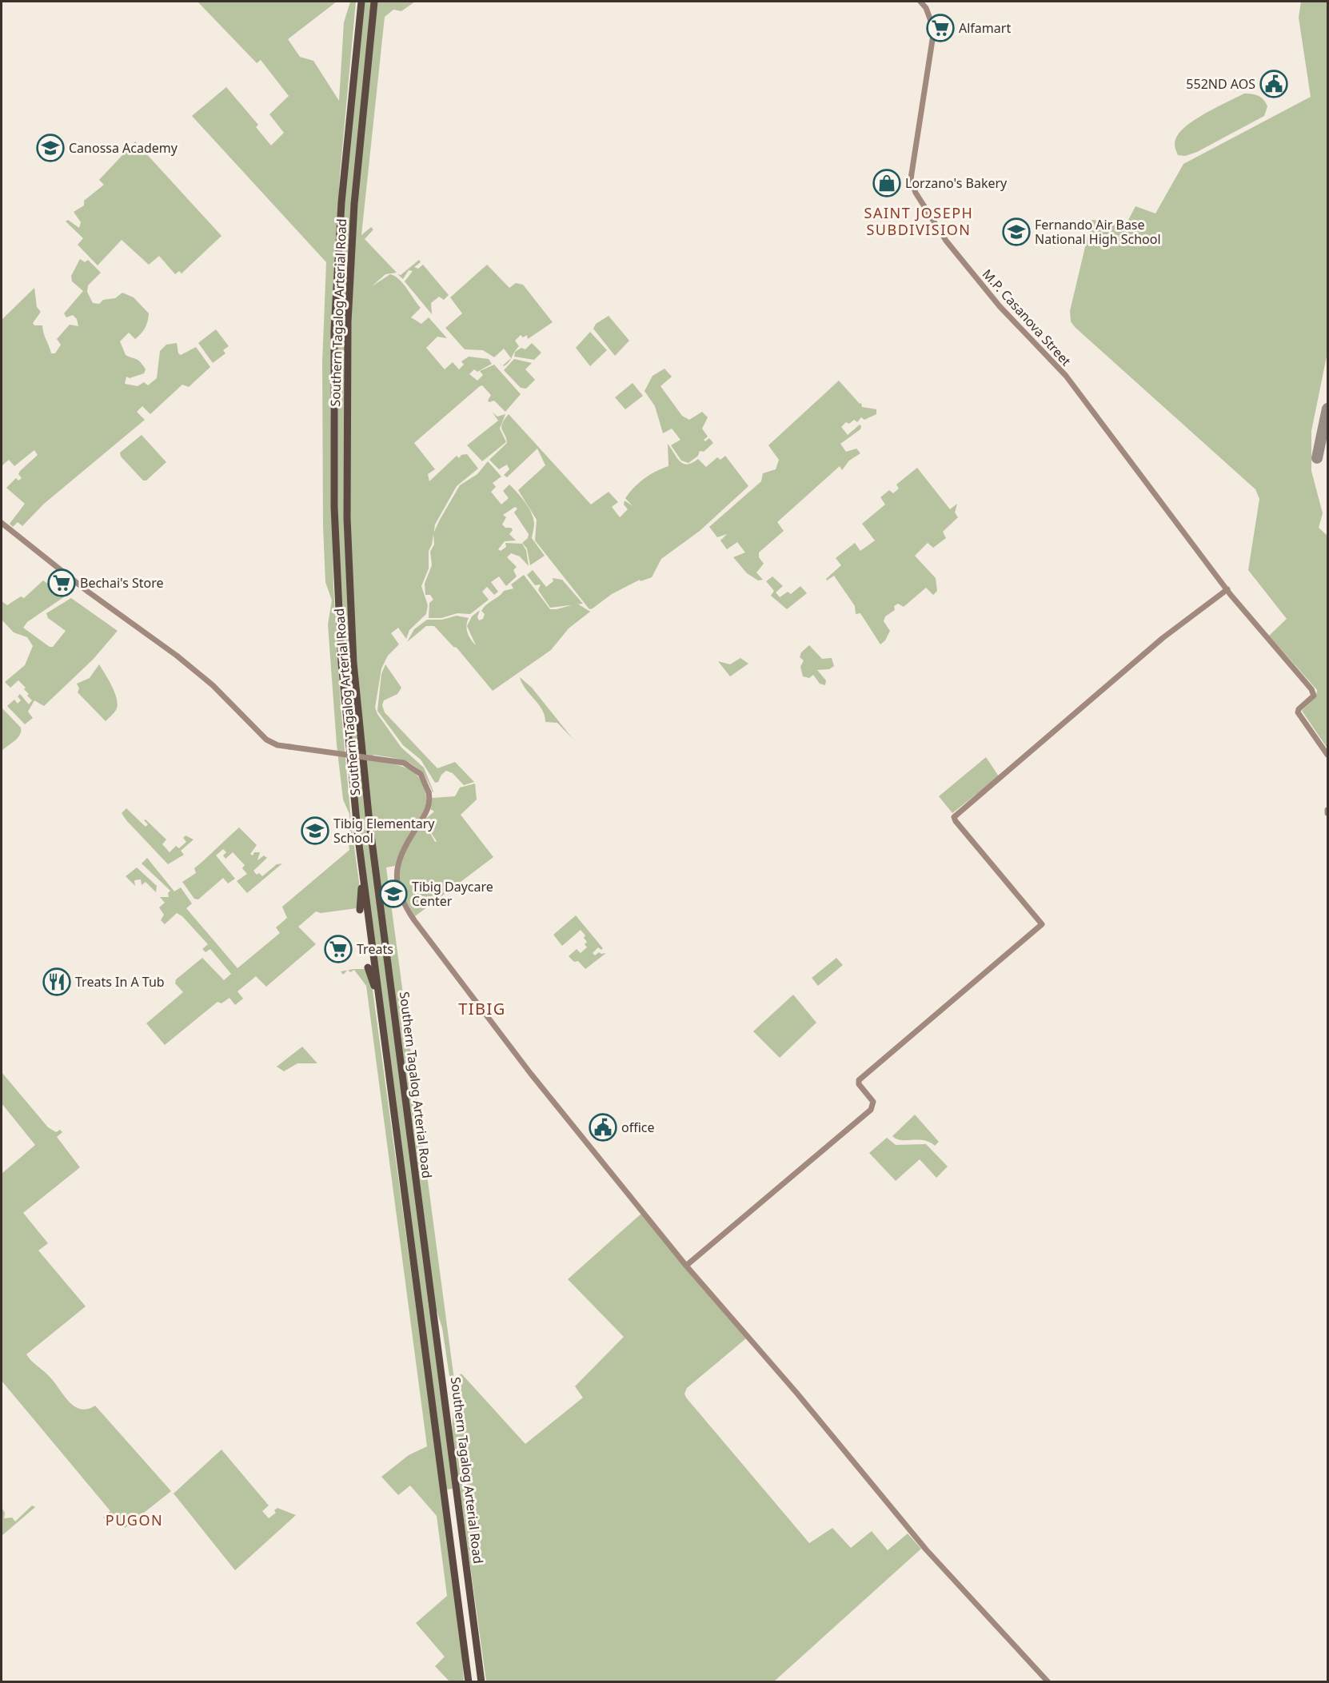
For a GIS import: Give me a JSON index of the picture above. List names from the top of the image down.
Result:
{
  "streets": {
    "highway": ["Southern Tagalog Arterial Road"],
    "street": ["M.P. Casanova Street"]
  },
  "districts": ["SAINT JOSEPH SUBDIVISION", "TIBIG", "PUGON"],
  "places": {
    "supermarket": ["Alfamart", "Bechai's Store", "Treats"],
    "public building": ["552ND AOS", "office"],
    "school or university": [
      "Canossa Academy",
      "Fernando Air Base National High School",
      "Tibig Elementary School",
      "Tibig Daycare Center"
    ],
    "shop": ["Lorzano's Bakery"],
    "restaurant": ["Treats In A Tub"]
  }
}
